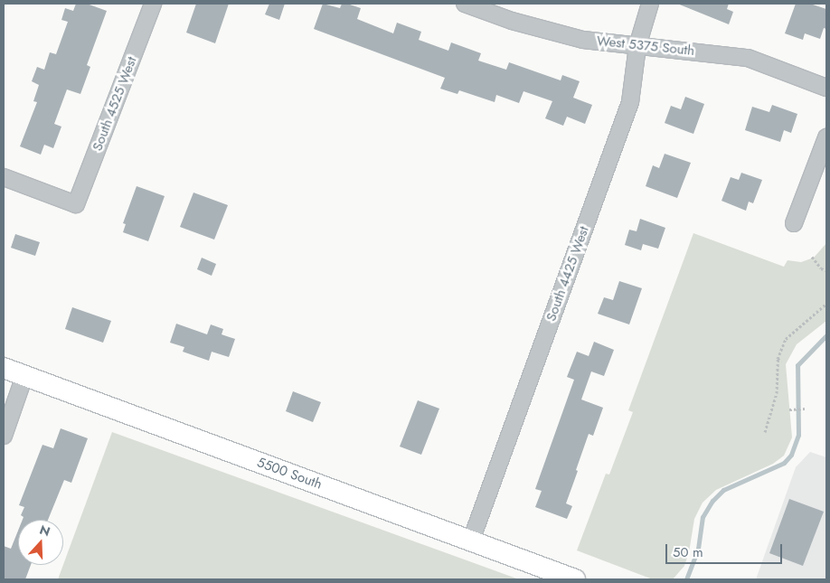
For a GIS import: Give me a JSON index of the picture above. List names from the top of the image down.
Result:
{
  "streets": {
    "main road": ["5500 South"],
    "street": ["West 5375 South", "South 4525 West", "South 4425 West"]
  },
  "crossings": [
    ["West 5375 South", "South 4425 West"],
    ["South 4425 West", "5500 South"]
  ],
  "scale_bar": "50 m",
  "north": "top"
}
